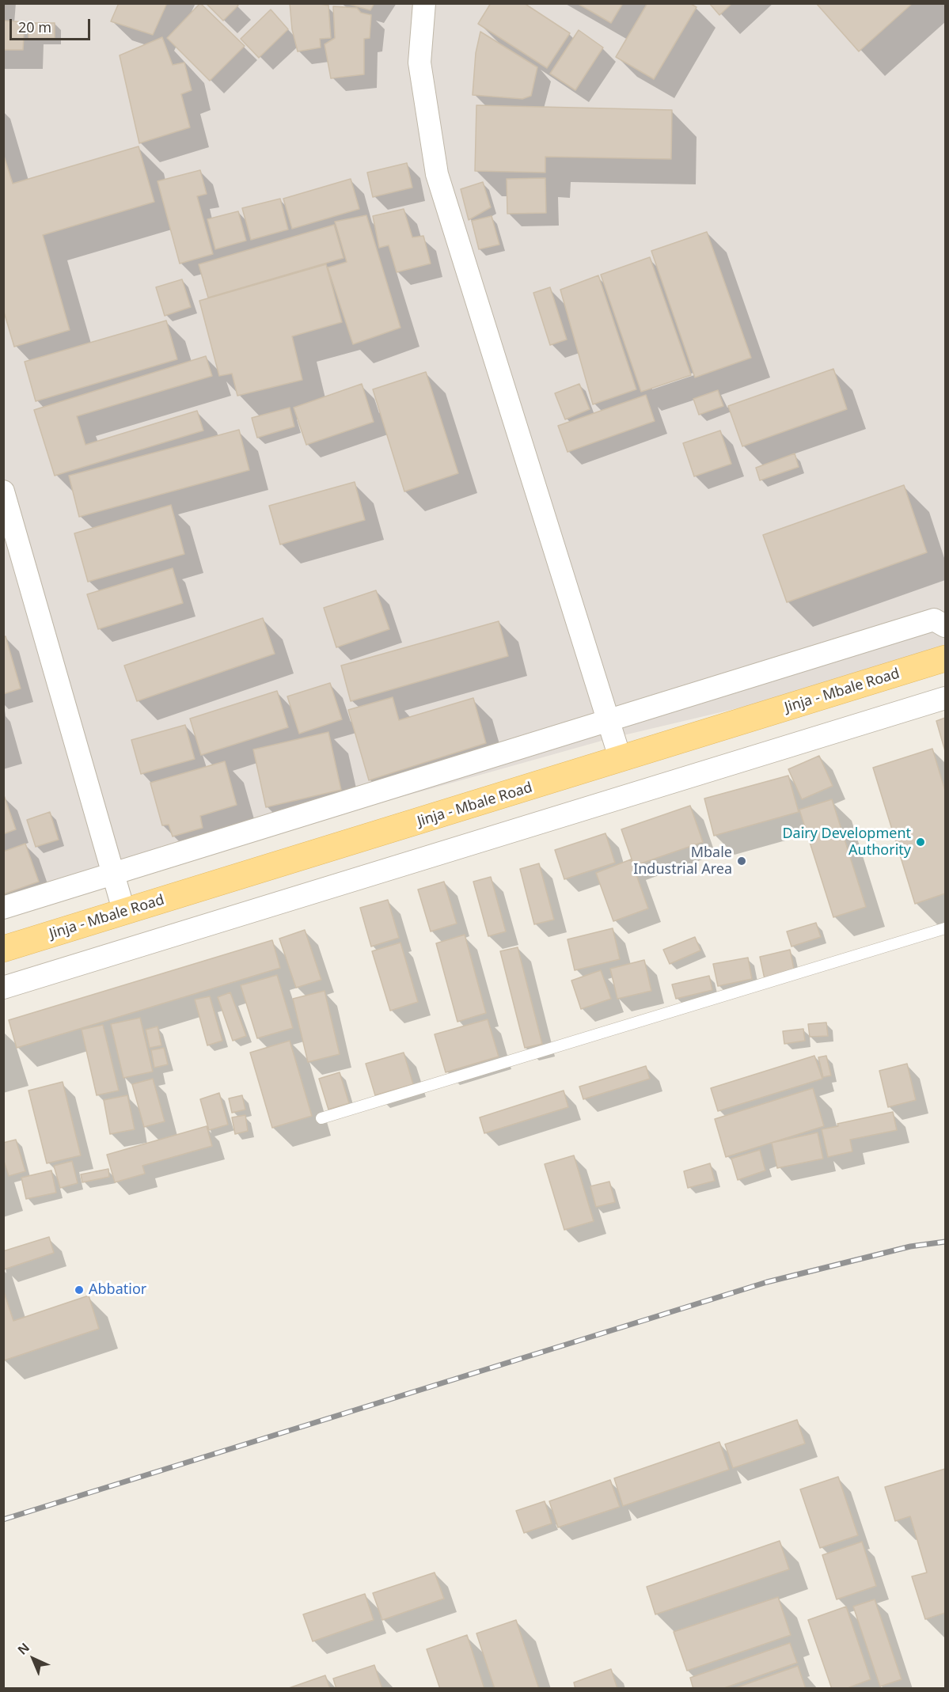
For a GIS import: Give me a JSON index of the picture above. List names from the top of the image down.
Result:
{
  "streets": {
    "main road": ["Jinja - Mbale Road"]
  },
  "places": ["Dairy Development Authority", "Mbale Industrial Area", "Abbatior"],
  "scale_bar": "20 m",
  "north": "top left"
}
